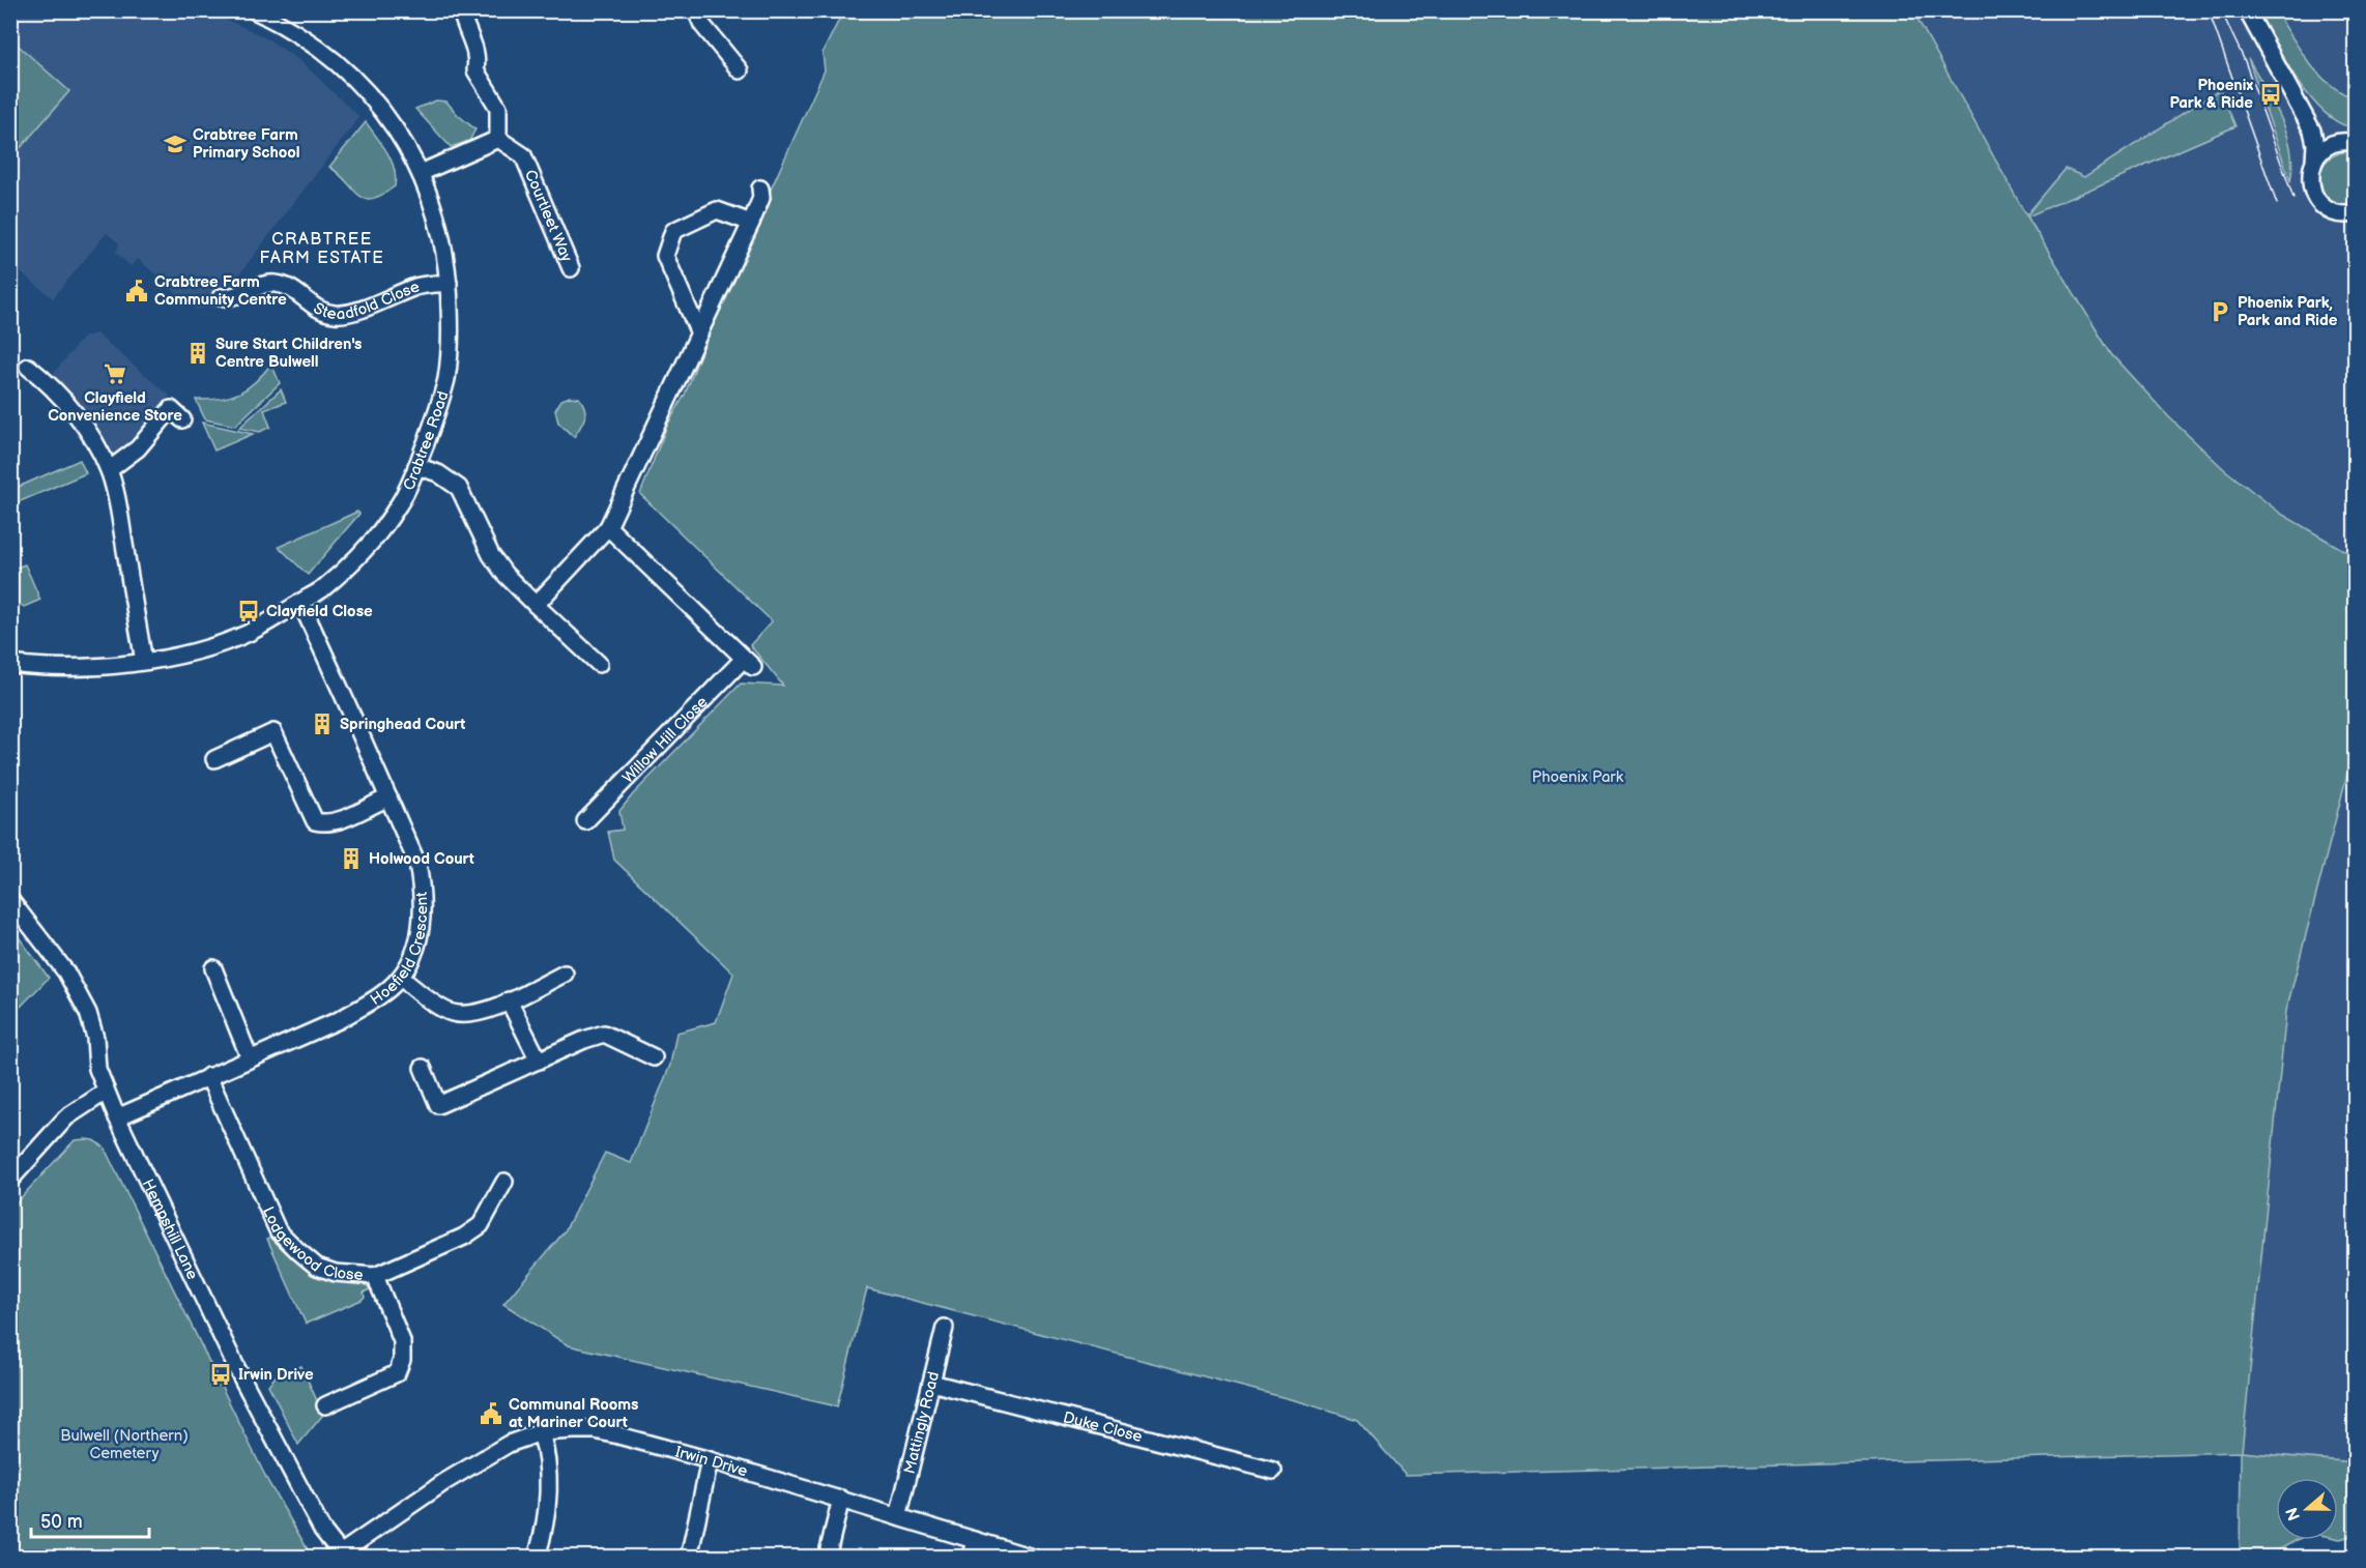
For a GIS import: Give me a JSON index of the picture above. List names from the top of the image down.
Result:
{
  "streets": {
    "street": [
      "Courtleet Way",
      "Steadfold Close",
      "Crabtree Road",
      "Willow Hill Close",
      "Hoefield Crescent",
      "Hempshill Lane",
      "Lodgewood Close",
      "Mattingly Road",
      "Duke Close",
      "Irwin Drive"
    ]
  },
  "crossings": [
    ["Steadfold Close", "Crabtree Road"],
    ["Crabtree Road", "Hoefield Crescent"],
    ["Hoefield Crescent", "Hempshill Lane"],
    ["Hoefield Crescent", "Lodgewood Close"],
    ["Hempshill Lane", "Irwin Drive"],
    ["Mattingly Road", "Duke Close"],
    ["Mattingly Road", "Irwin Drive"]
  ],
  "districts": ["CRABTREE FARM ESTATE"],
  "parks": ["Phoenix Park", "Bulwell (Northern) Cemetery"],
  "places": {
    "bus stop": ["Phoenix Park & Ride", "Clayfield Close", "Irwin Drive"],
    "school or university": ["Crabtree Farm Primary School"],
    "public building": ["Crabtree Farm Community Centre", "Communal Rooms at Mariner Court"],
    "parking": ["Phoenix Park, Park and Ride"],
    "building": ["Sure Start Children's Centre Bulwell", "Springhead Court", "Holwood Court"],
    "supermarket": ["Clayfield Convenience Store"]
  },
  "scale_bar": "50 m",
  "north": "left"
}
